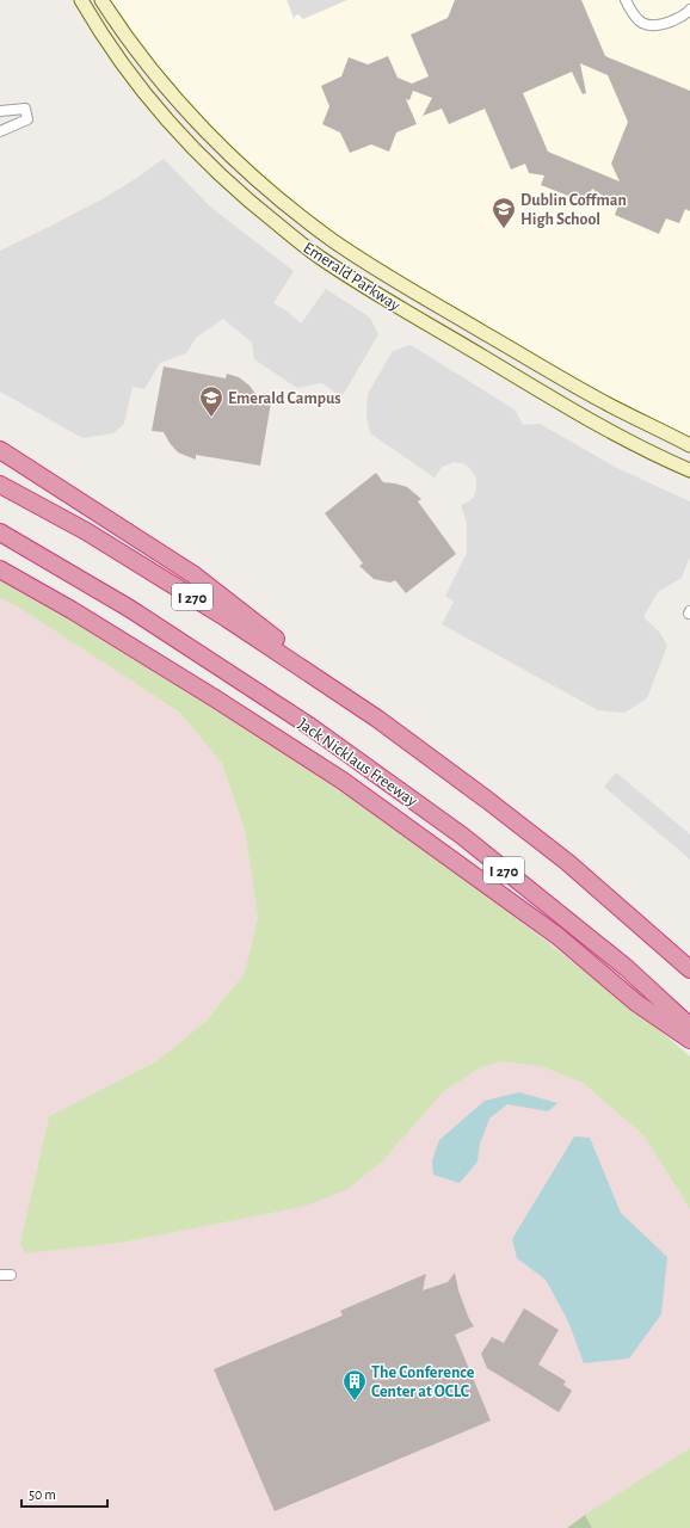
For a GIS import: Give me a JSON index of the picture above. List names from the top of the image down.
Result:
{
  "streets": {
    "highway": ["I 270", "Jack Nicklaus Freeway"],
    "main road": ["Emerald Parkway"]
  },
  "places": {
    "school or university": ["Dublin Coffman High School", "Emerald Campus"],
    "building": ["The Conference Center at OCLC"]
  },
  "scale_bar": "50 m"
}
